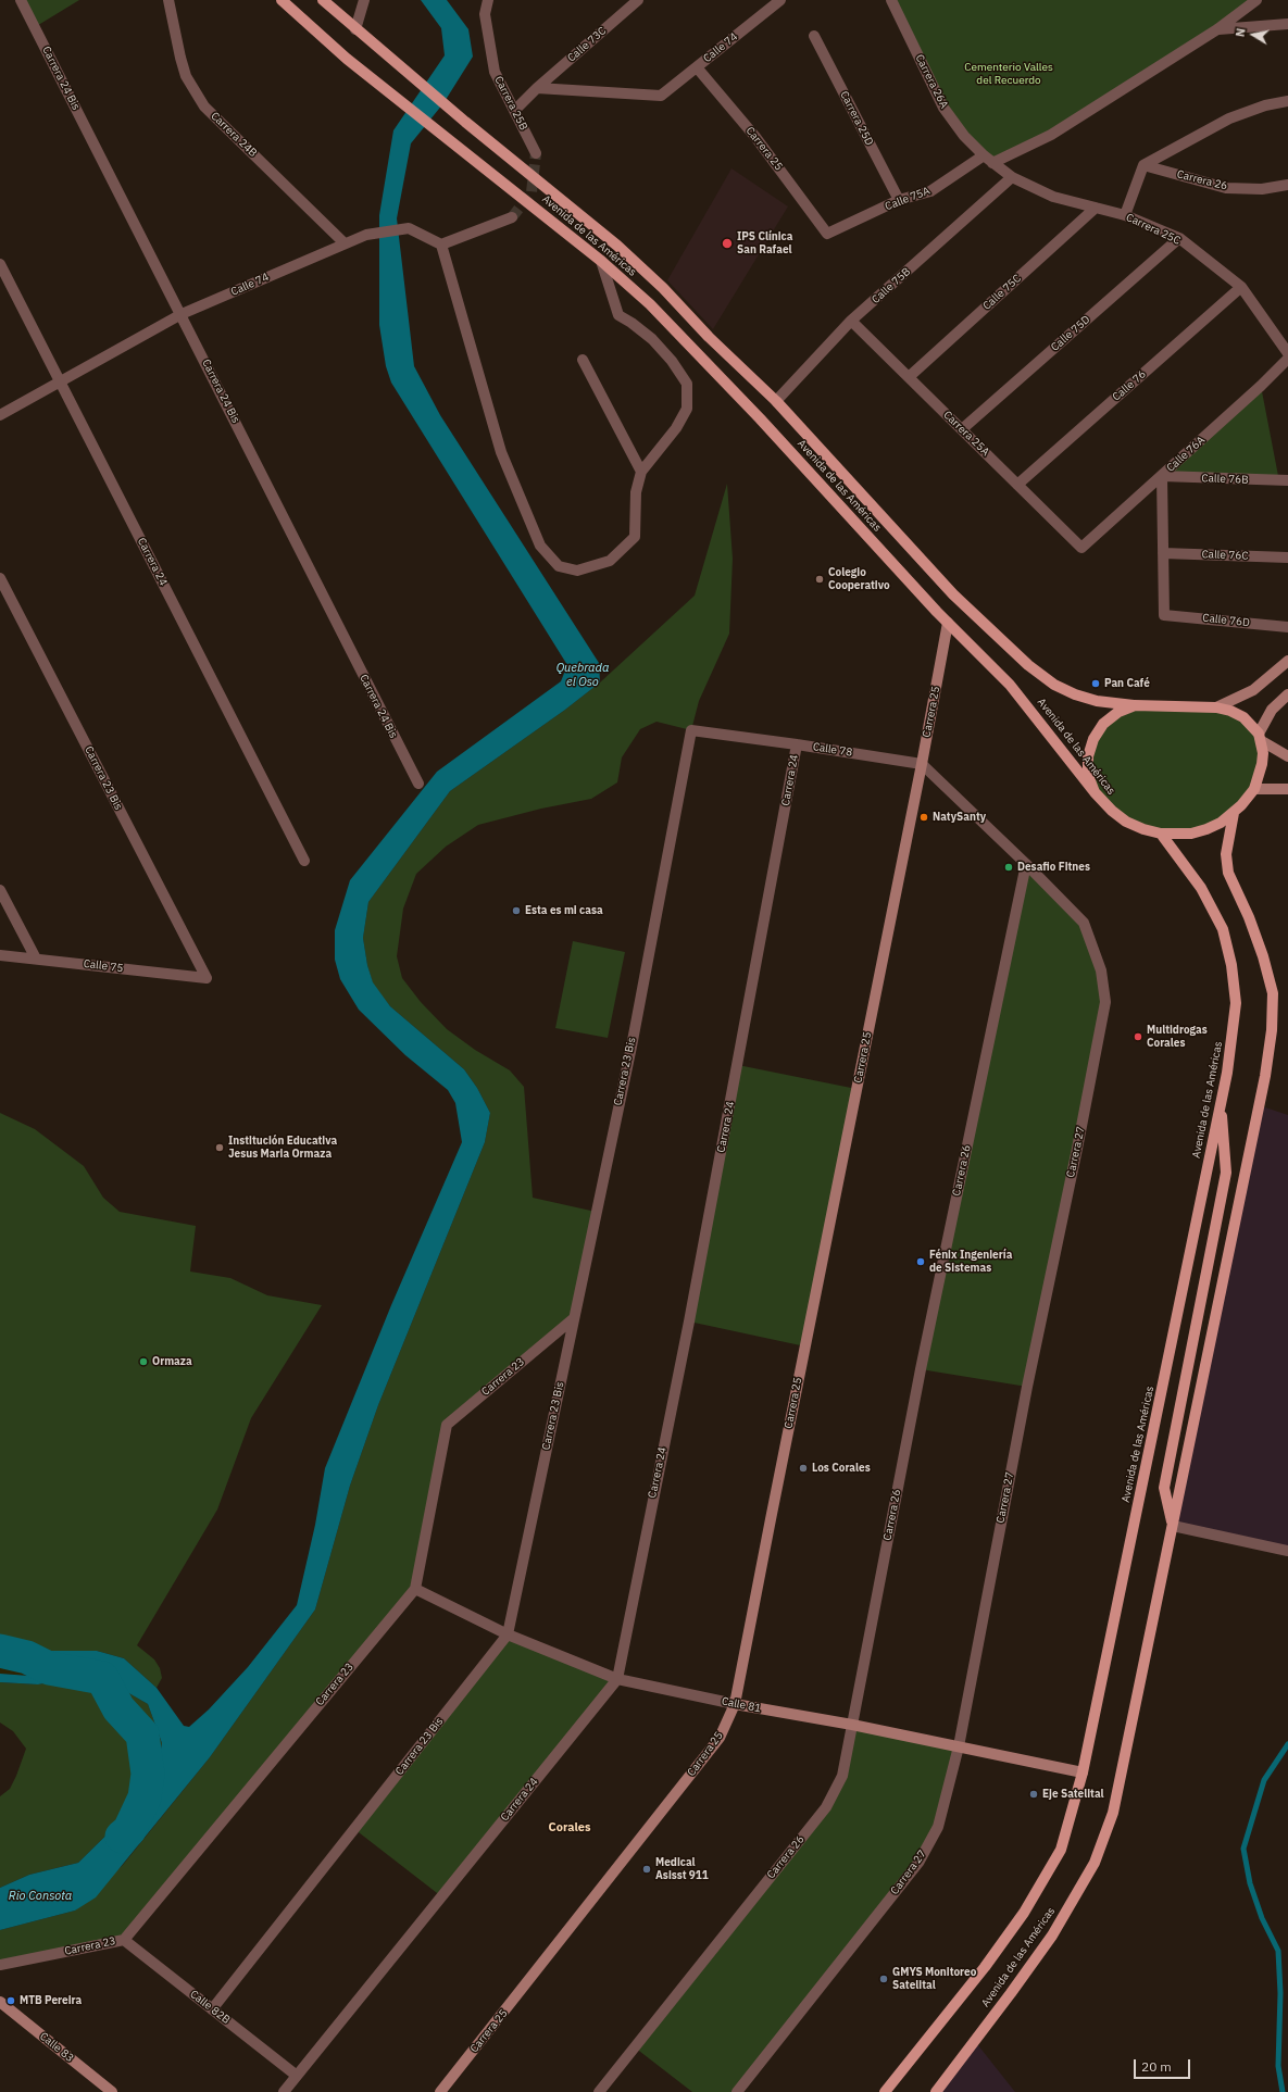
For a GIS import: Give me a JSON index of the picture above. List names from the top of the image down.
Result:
{
  "streets": {
    "main road": ["Avenida de las Américas"],
    "street": [
      "Calle 73C",
      "Calle 74",
      "Carrera 24 Bis",
      "Carrera 26A",
      "Carrera 25B",
      "Carrera 25D",
      "Carrera 24B",
      "Carrera 25",
      "Carrera 26",
      "Calle 75A",
      "Carrera 25C",
      "Calle 75B",
      "Calle 75C",
      "Calle 75D",
      "Calle 76",
      "Carrera 25A",
      "Calle 76A",
      "Calle 76B",
      "Calle 76C",
      "Carrera 24",
      "Calle 76D",
      "Calle 78",
      "Carrera 23 Bis",
      "Calle 75",
      "Carrera 27",
      "Carrera 23",
      "Calle 81",
      "Calle 82B",
      "Calle 83"
    ]
  },
  "crossings": [
    ["Calle 73C", "Calle 74"],
    ["Calle 73C", "Carrera 25B"],
    ["Calle 74", "Carrera 24 Bis"],
    ["Calle 74", "Carrera 24B"],
    ["Calle 74", "Carrera 25"],
    ["Calle 74", "Carrera 24"],
    ["Carrera 26A", "Calle 75A"],
    ["Carrera 26A", "Carrera 25C"],
    ["Carrera 25D", "Calle 75A"],
    ["Carrera 25", "Calle 75A"],
    ["Carrera 25", "Avenida de las Américas"],
    ["Carrera 25", "Calle 78"],
    ["Carrera 25", "Carrera 27"],
    ["Carrera 25", "Calle 81"],
    ["Carrera 26", "Carrera 27"],
    ["Carrera 26", "Calle 81"],
    ["Calle 75A", "Carrera 25C"],
    ["Carrera 25C", "Calle 75B"],
    ["Carrera 25C", "Calle 75C"],
    ["Carrera 25C", "Calle 75D"],
    ["Carrera 25C", "Calle 76"],
    ["Avenida de las Américas", "Calle 75B"],
    ["Avenida de las Américas", "Calle 81"],
    ["Calle 75B", "Carrera 25A"],
    ["Calle 75C", "Carrera 25A"],
    ["Calle 75D", "Carrera 25A"],
    ["Calle 76", "Carrera 25A"],
    ["Carrera 25A", "Calle 76A"],
    ["Calle 76A", "Calle 76B"],
    ["Calle 76C", "Calle 76D"],
    ["Carrera 24", "Calle 78"],
    ["Carrera 24", "Calle 81"],
    ["Carrera 24", "Calle 82B"],
    ["Calle 78", "Carrera 23 Bis"],
    ["Calle 78", "Carrera 27"],
    ["Carrera 23 Bis", "Calle 75"],
    ["Carrera 23 Bis", "Carrera 23"],
    ["Carrera 23 Bis", "Calle 81"],
    ["Carrera 23 Bis", "Calle 82B"],
    ["Carrera 27", "Calle 81"],
    ["Carrera 23", "Calle 81"],
    ["Carrera 23", "Calle 82B"]
  ],
  "districts": ["Corales"],
  "water": ["Quebrada el Oso", "Rio Consota"],
  "parks": ["Cementerio Valles del Recuerdo"],
  "places": [
    "IPS Clínica San Rafael",
    "Colegio Cooperativo",
    "Pan Café",
    "NatySanty",
    "Desafio Fitnes",
    "Esta es mi casa",
    "Multidrogas Corales",
    "Institución Educativa Jesus Maria Ormaza",
    "Fénix Ingeniería de Sistemas",
    "Ormaza",
    "Los Corales",
    "Eje Satelital",
    "Medical Asisst 911",
    "GMYS Monitoreo Satelital",
    "MTB Pereira"
  ],
  "scale_bar": "20 m",
  "north": "left"
}
